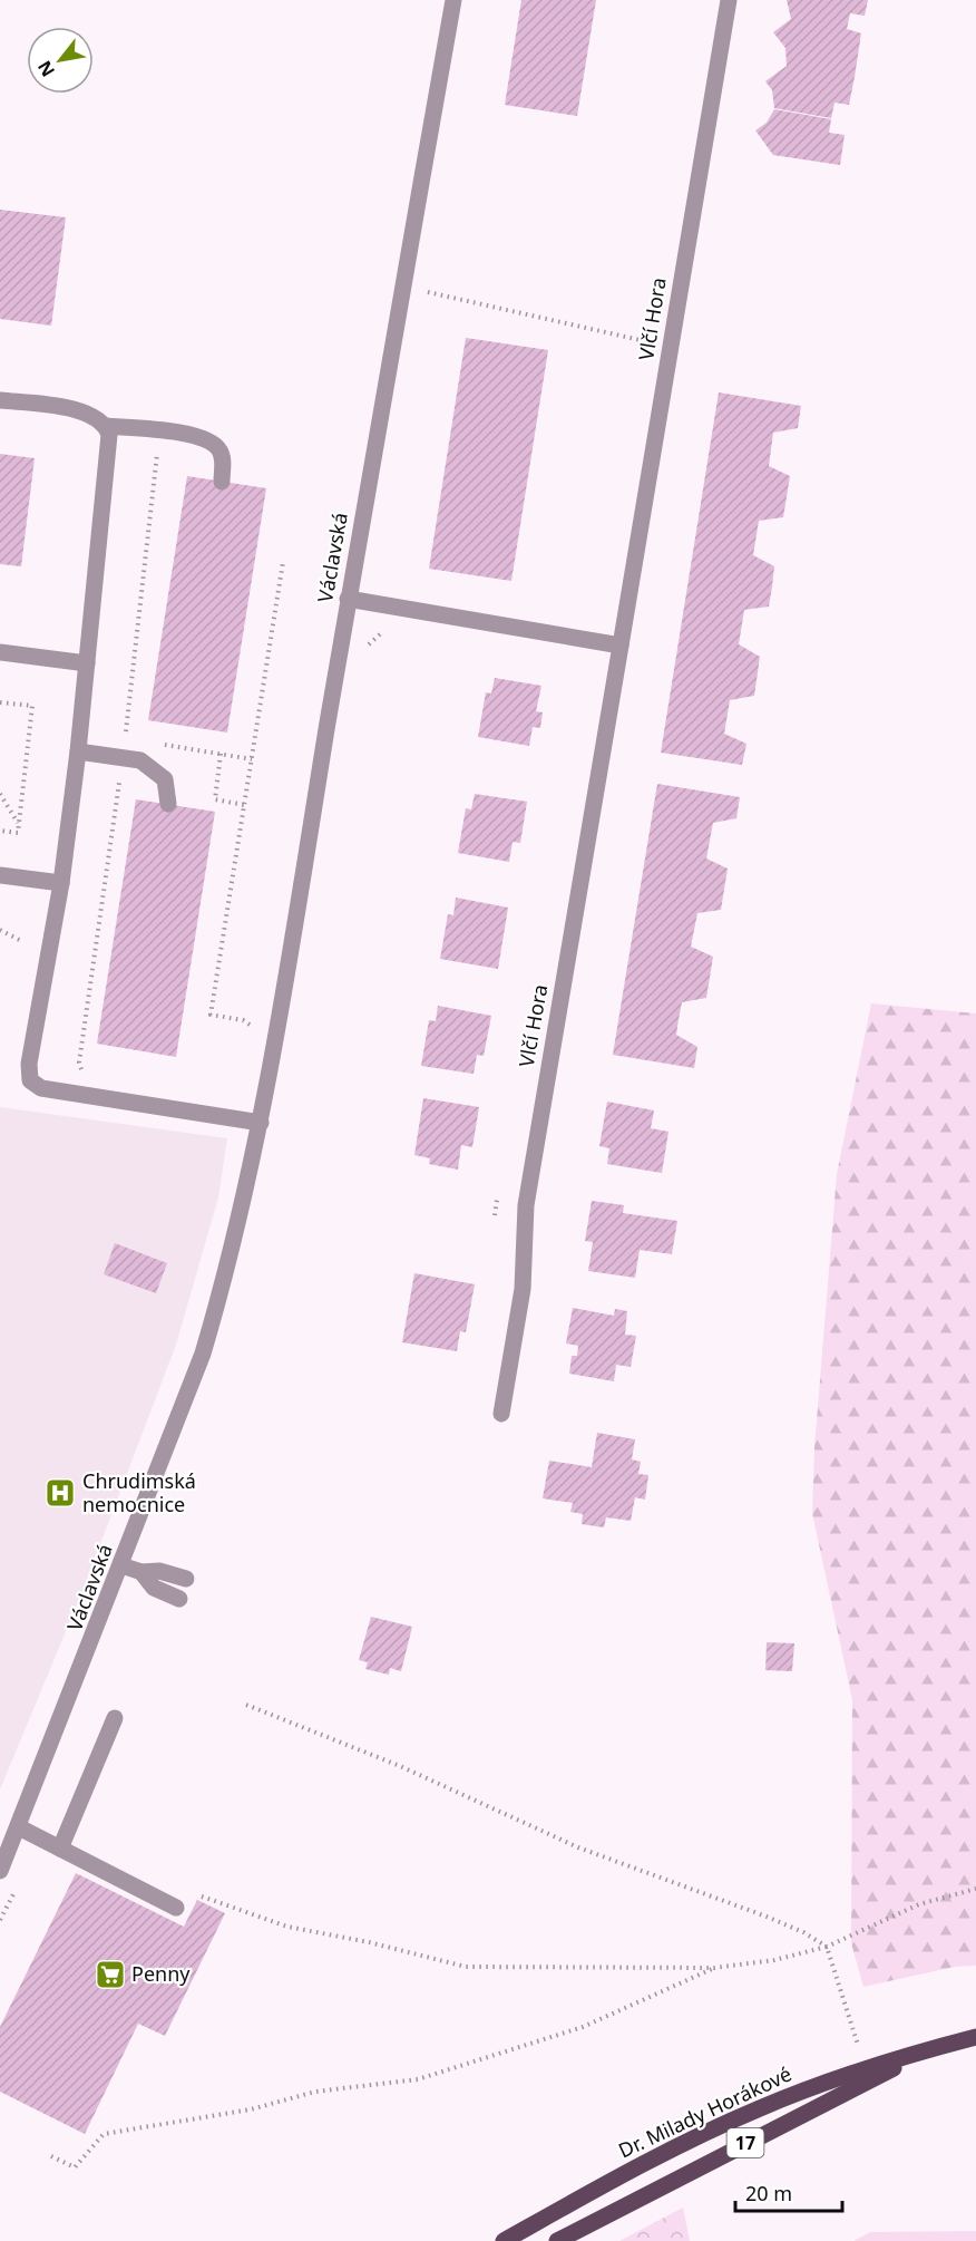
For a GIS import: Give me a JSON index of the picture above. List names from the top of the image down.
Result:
{
  "streets": {
    "main road": ["Dr. Milady Horákové", "17"],
    "street": ["Vlčí Hora", "Václavská"]
  },
  "places": {
    "hospital": ["Chrudimská nemocnice"],
    "supermarket": ["Penny"]
  },
  "scale_bar": "20 m",
  "north": "bottom left"
}
